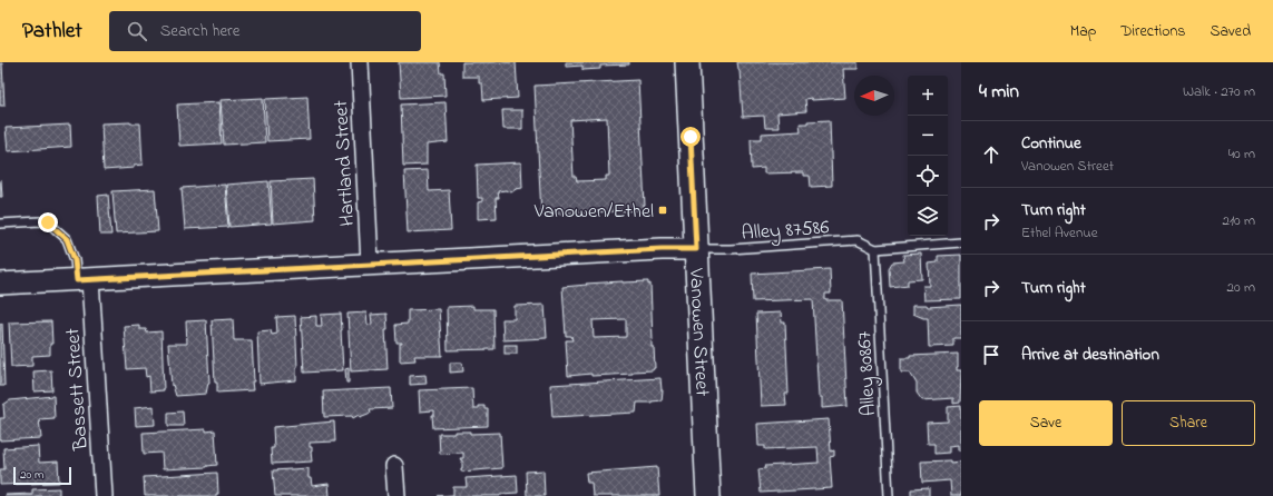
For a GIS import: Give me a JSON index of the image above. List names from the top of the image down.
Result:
{
  "streets": {
    "main road": ["Vanowen Street"],
    "street": ["Hartland Street", "Bassett Street"],
    "lane": ["Alley 87586", "Alley 80867"]
  },
  "crossings": [
    ["Alley 87586", "Vanowen Street"],
    ["Alley 87586", "Alley 80867"]
  ],
  "places": {
    "transit": ["Vanowen/Ethel"]
  },
  "scale_bar": "20 m",
  "north": "left",
  "page": {
    "header": "Pathlet",
    "search": "Search here",
    "nav": ["Map", "Directions", "Saved"],
    "heading": ["4 min", "Walk · 270 m"],
    "map_buttons": ["+", "−"],
    "list": [
      ["Continue", "Vanowen Street", "40 m"],
      ["Turn right", "Ethel Avenue", "210 m"],
      ["Turn right", "20 m"],
      "Arrive at destination"
    ],
    "buttons": ["Save", "Share"],
    "scale": "20 m"
  }
}
